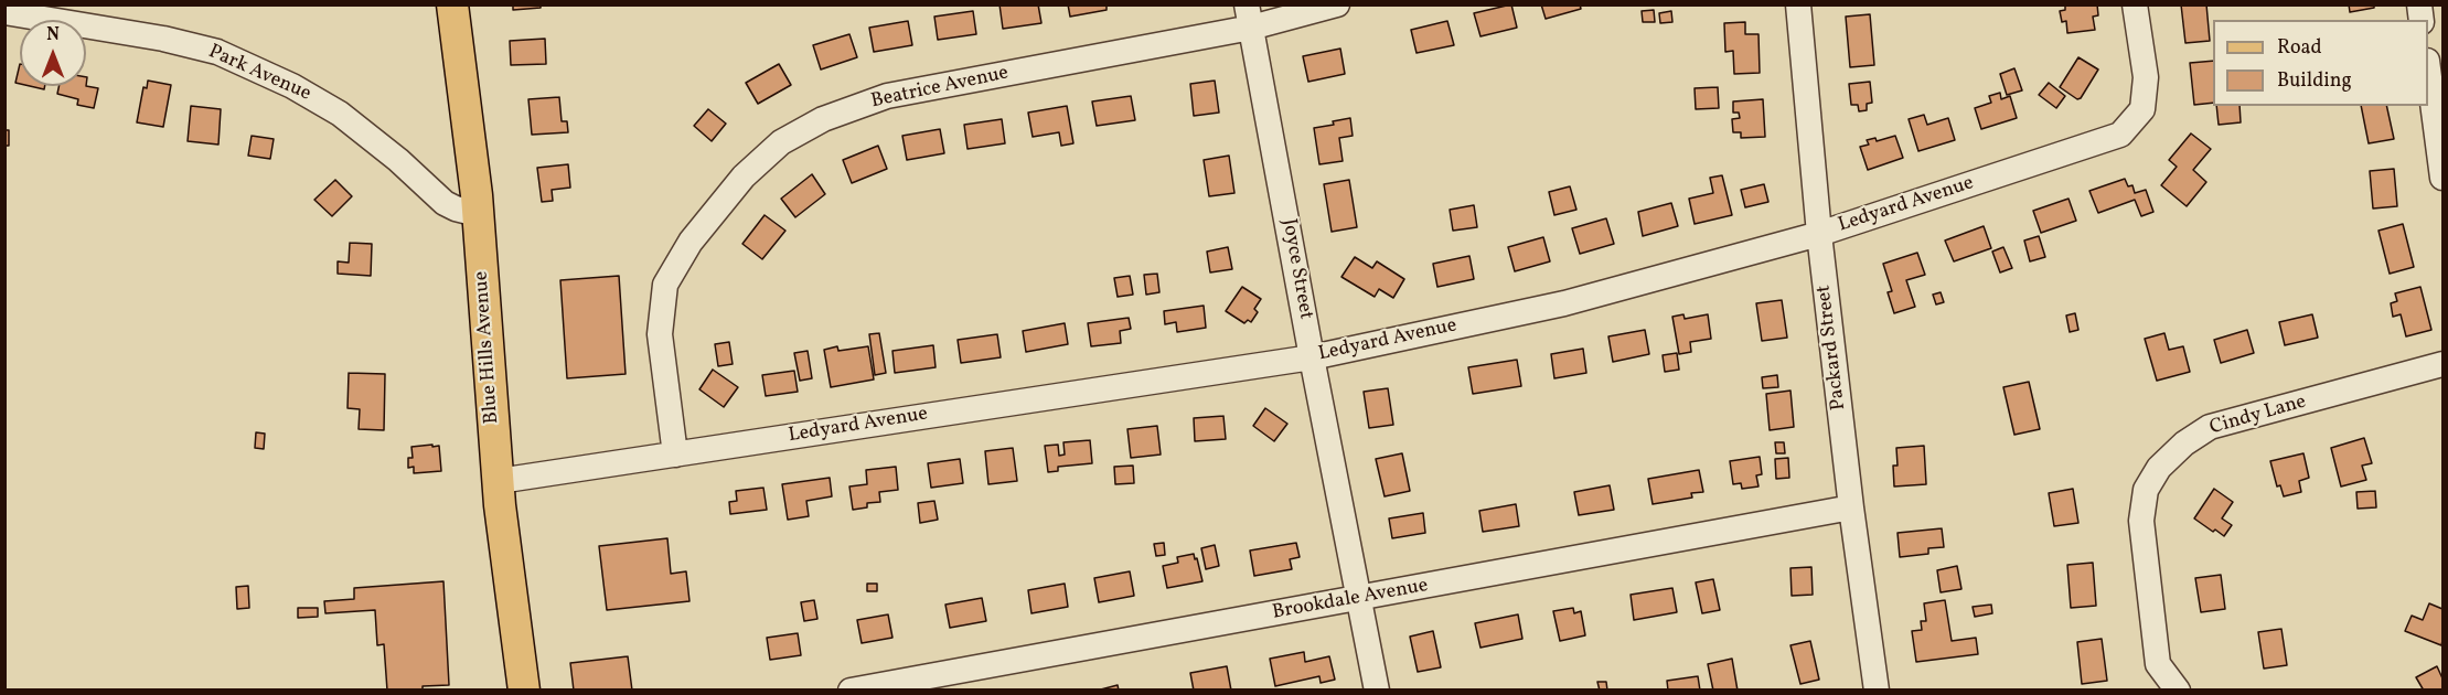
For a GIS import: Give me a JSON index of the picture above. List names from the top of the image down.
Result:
{
  "streets": {
    "main road": ["Blue Hills Avenue"],
    "street": [
      "Park Avenue",
      "Beatrice Avenue",
      "Ledyard Avenue",
      "Joyce Street",
      "Packard Street",
      "Cindy Lane",
      "Brookdale Avenue"
    ]
  },
  "crossings": [
    ["Park Avenue", "Blue Hills Avenue"],
    ["Beatrice Avenue", "Ledyard Avenue"],
    ["Beatrice Avenue", "Joyce Street"],
    ["Ledyard Avenue", "Joyce Street"],
    ["Ledyard Avenue", "Blue Hills Avenue"],
    ["Ledyard Avenue", "Packard Street"],
    ["Joyce Street", "Brookdale Avenue"],
    ["Packard Street", "Brookdale Avenue"]
  ],
  "legend": ["Road", "Building"],
  "north": "top"
}
